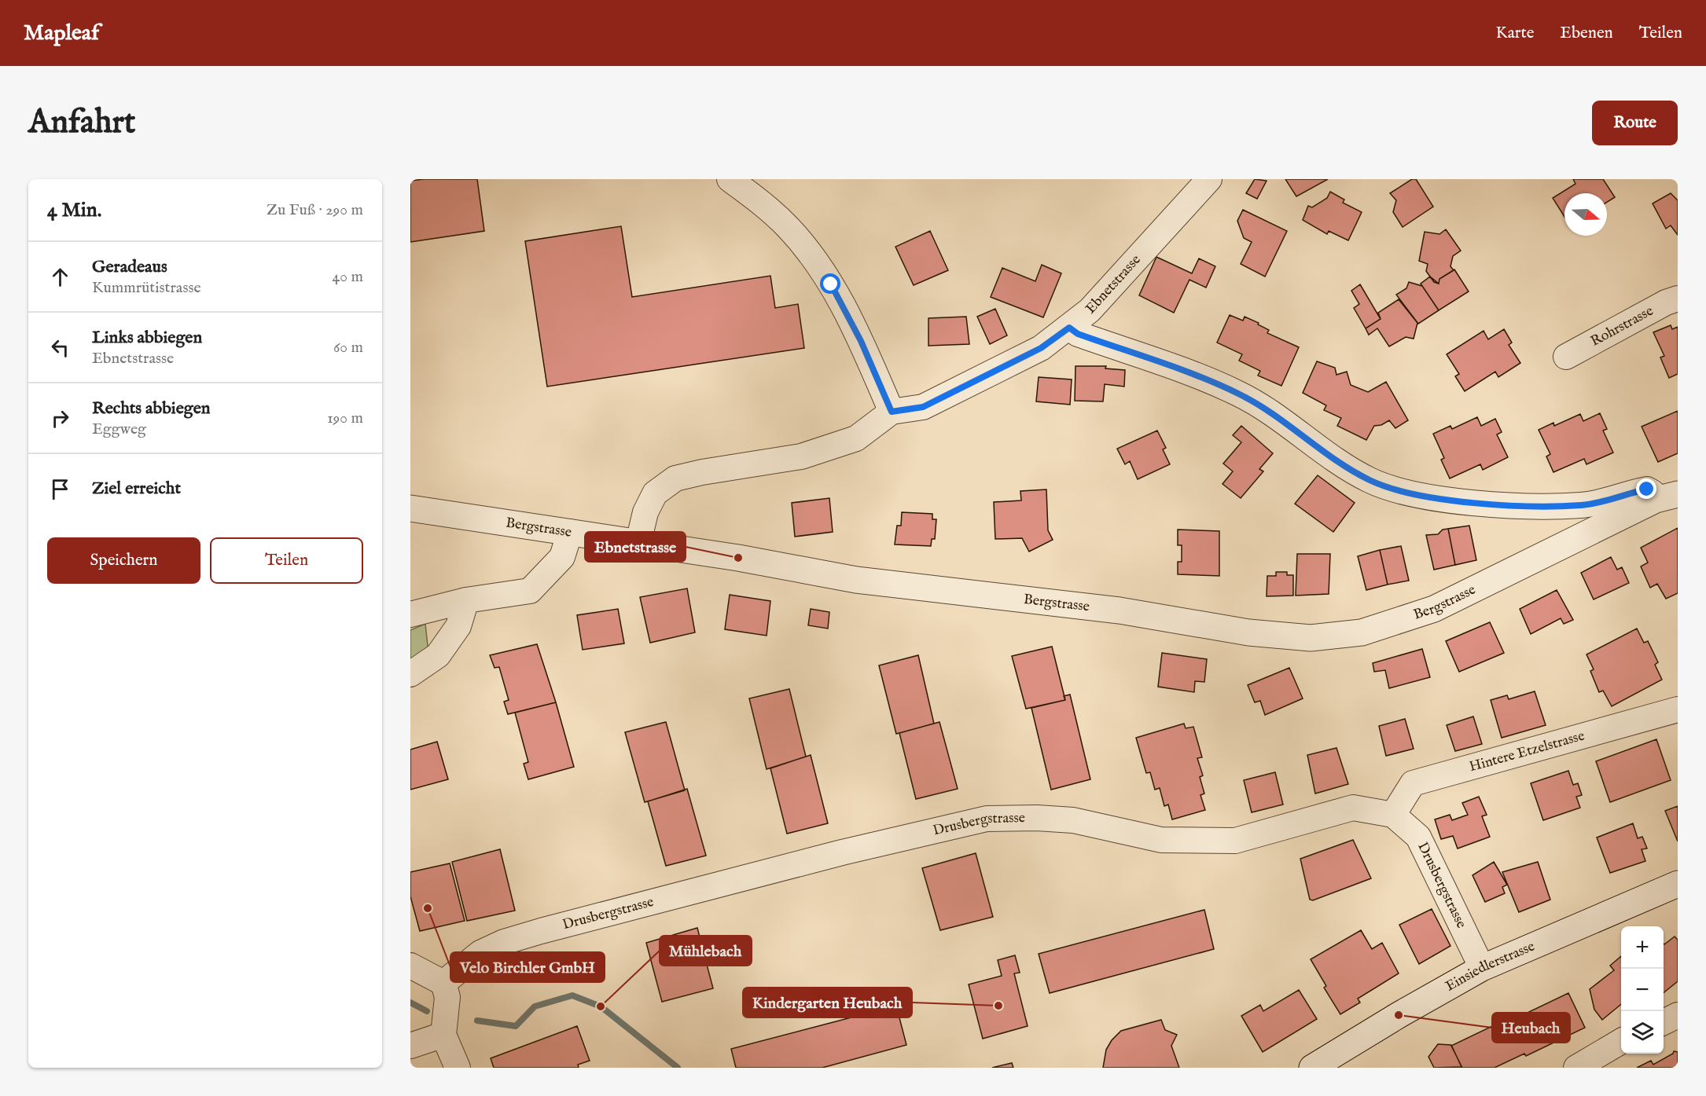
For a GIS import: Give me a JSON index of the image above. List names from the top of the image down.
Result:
{
  "streets": {
    "street": [
      "Ebnetstrasse",
      "Rohrstrasse",
      "Bergstrasse",
      "Hintere Etzelstrasse",
      "Drusbergstrasse",
      "Einsiedlerstrasse"
    ]
  },
  "crossings": [
    ["Ebnetstrasse", "Bergstrasse"],
    ["Hintere Etzelstrasse", "Drusbergstrasse"],
    ["Drusbergstrasse", "Einsiedlerstrasse"]
  ],
  "places": [
    "Ebnetstrasse",
    "Velo Birchler GmbH",
    "Kindergarten Heubach",
    "Mühlebach",
    "Heubach"
  ],
  "north": "right",
  "page": {
    "header": "Mapleaf",
    "nav": ["Karte", "Ebenen", "Teilen"],
    "buttons": [
      "Route",
      ["Speichern", "Teilen"]
    ],
    "title": "Anfahrt",
    "heading": ["4 Min.", "Zu Fuß · 290 m"],
    "list": [
      ["Geradeaus", "Kummrütistrasse", "40 m"],
      ["Links abbiegen", "Ebnetstrasse", "60 m"],
      ["Rechts abbiegen", "Eggweg", "190 m"],
      "Ziel erreicht"
    ],
    "map_buttons": ["+", "−"]
  }
}
